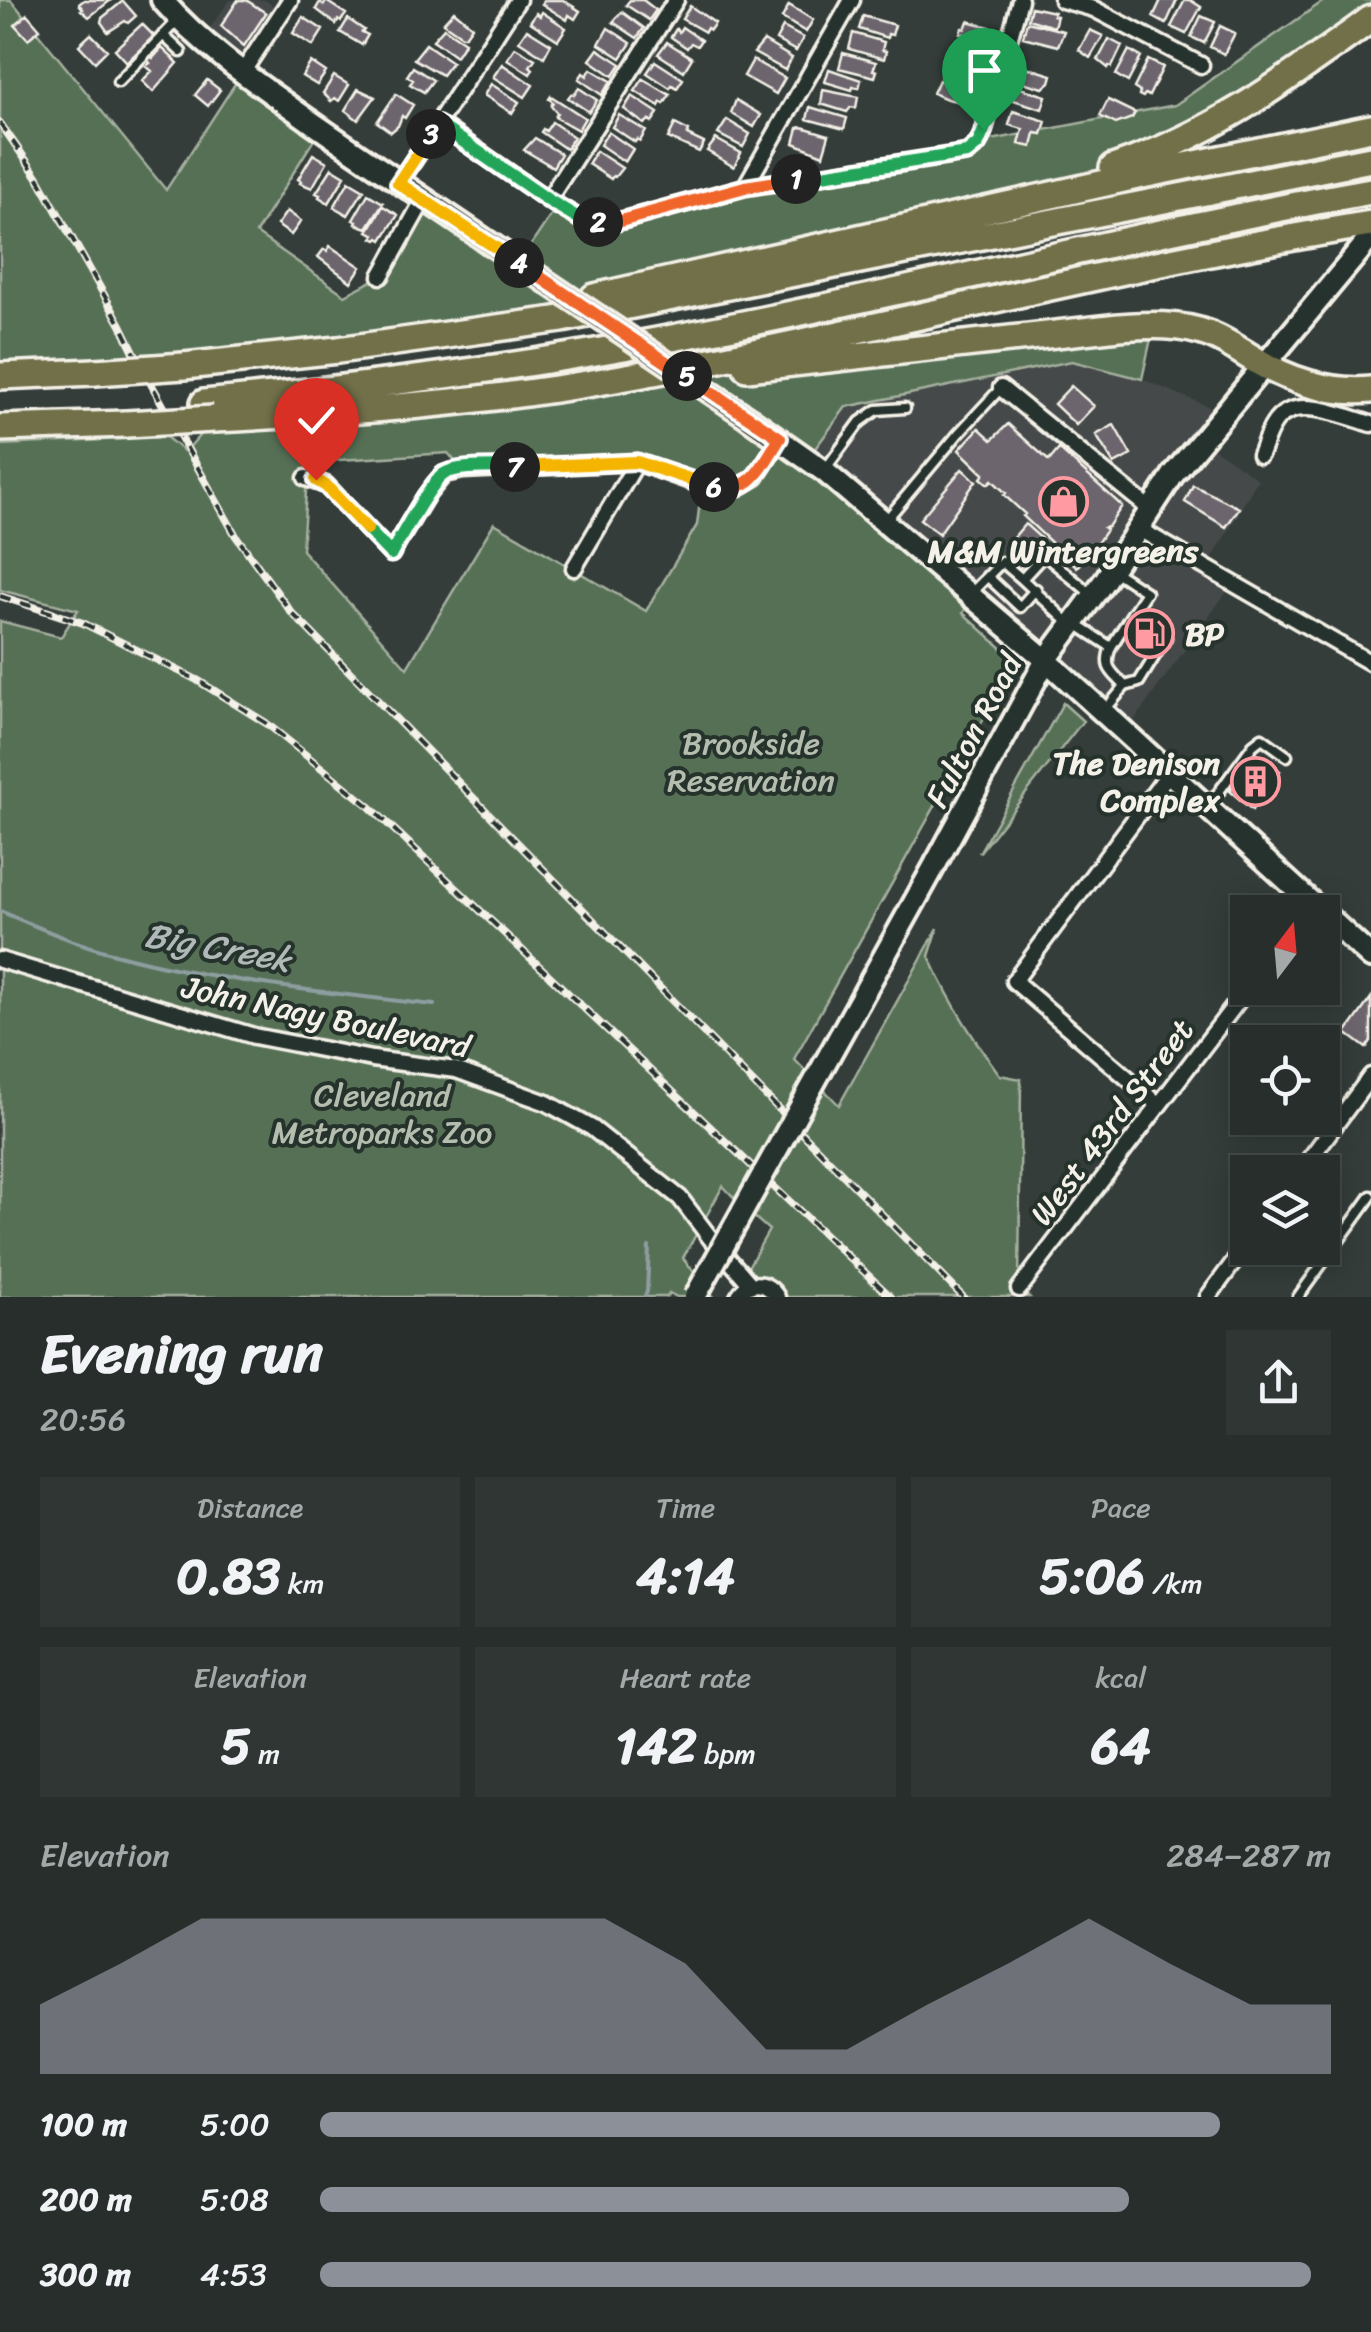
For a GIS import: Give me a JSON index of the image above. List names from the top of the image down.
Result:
{
  "streets": {
    "main road": ["Fulton Road"],
    "street": ["John Nagy Boulevard", "West 43rd Street"]
  },
  "water": ["Big Creek"],
  "parks": ["Brookside Reservation", "Cleveland Metroparks Zoo"],
  "places": {
    "shop": ["M&M Wintergreens"],
    "fuel station": ["BP"],
    "building": ["The Denison Complex"]
  },
  "north": "top",
  "page": {
    "pins": [
      "3",
      "1",
      "2",
      "4",
      "5",
      "7",
      "6"
    ],
    "heading": ["Evening run", "20:56"],
    "stats": [
      ["Distance", "0.83 km"],
      ["Time", "4:14"],
      ["Pace", "5:06 /km"],
      ["Elevation", "5 m"],
      ["Heart rate", "142 bpm"],
      ["kcal", "64"]
    ],
    "chart": ["Elevation", "284–287 m"],
    "list": [
      {
        "name": "100 m",
        "note": "5:00"
      },
      {
        "name": "200 m",
        "note": "5:08"
      },
      {
        "name": "300 m",
        "note": "4:53"
      }
    ]
  }
}
